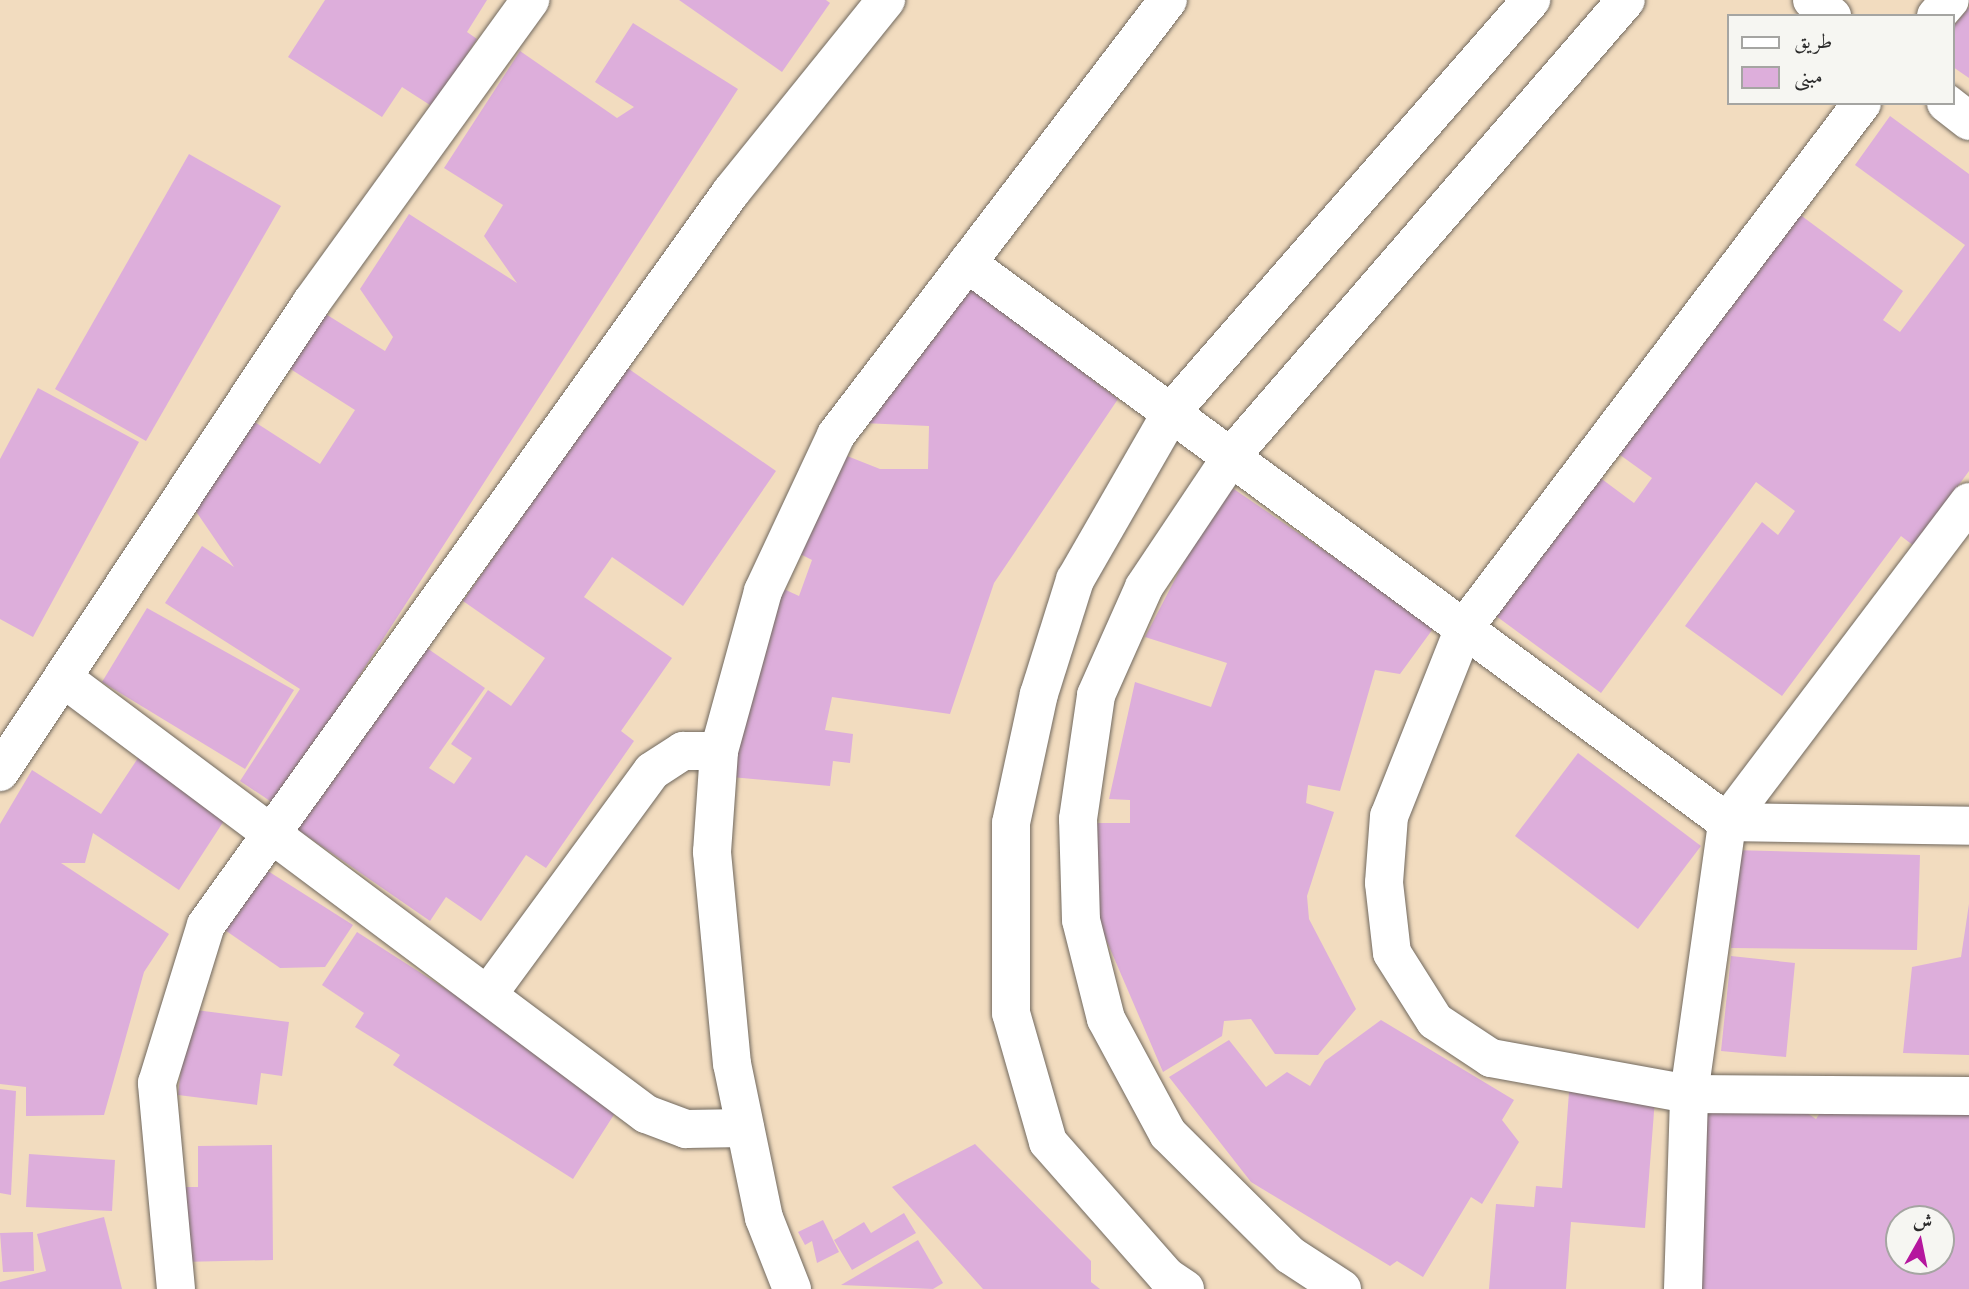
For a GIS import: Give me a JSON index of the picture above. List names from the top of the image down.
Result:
{
  "legend": ["طريق", "مبنى"],
  "north": "top"
}
